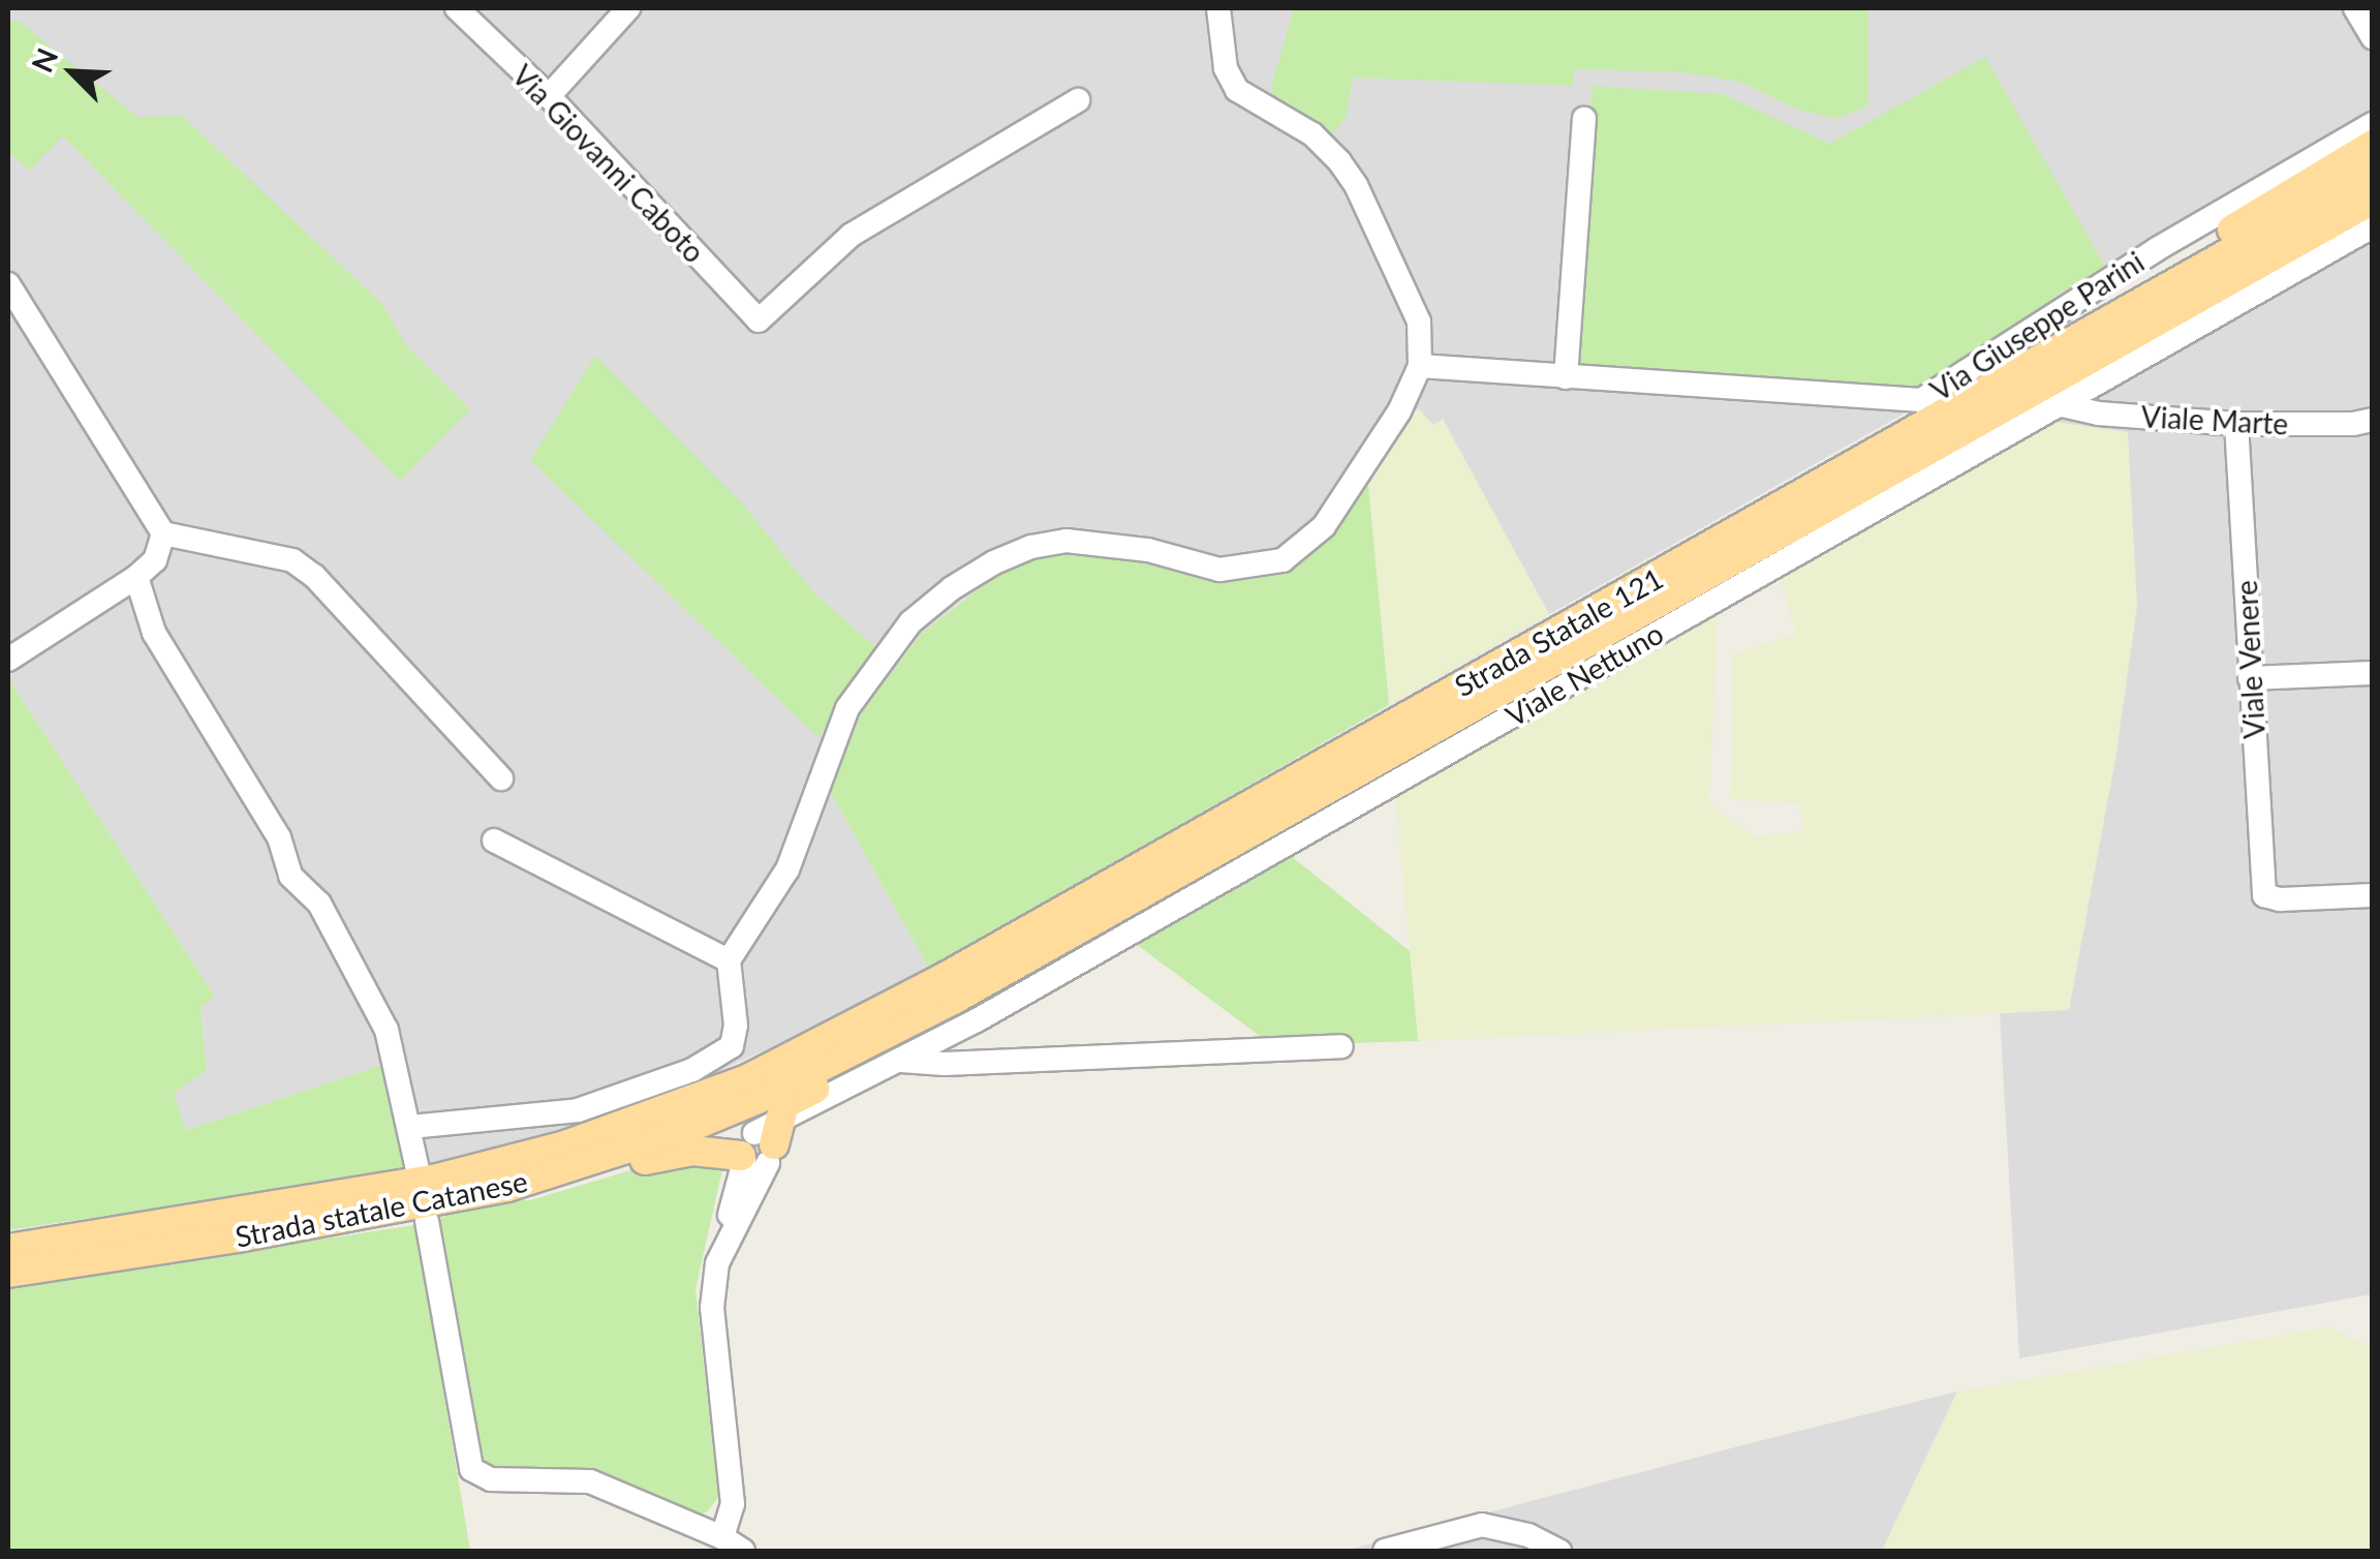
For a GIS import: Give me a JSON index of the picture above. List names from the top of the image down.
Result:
{
  "streets": {
    "main road": ["Strada Statale 121", "Strada statale Catanese"],
    "street": [
      "Via Giovanni Caboto",
      "Via Giuseppe Parini",
      "Viale Marte",
      "Viale Venere",
      "Viale Nettuno"
    ]
  },
  "crossings": [
    ["Viale Marte", "Viale Venere"],
    ["Viale Marte", "Viale Nettuno"],
    ["Strada Statale 121", "Strada statale Catanese"]
  ],
  "north": "top left"
}
